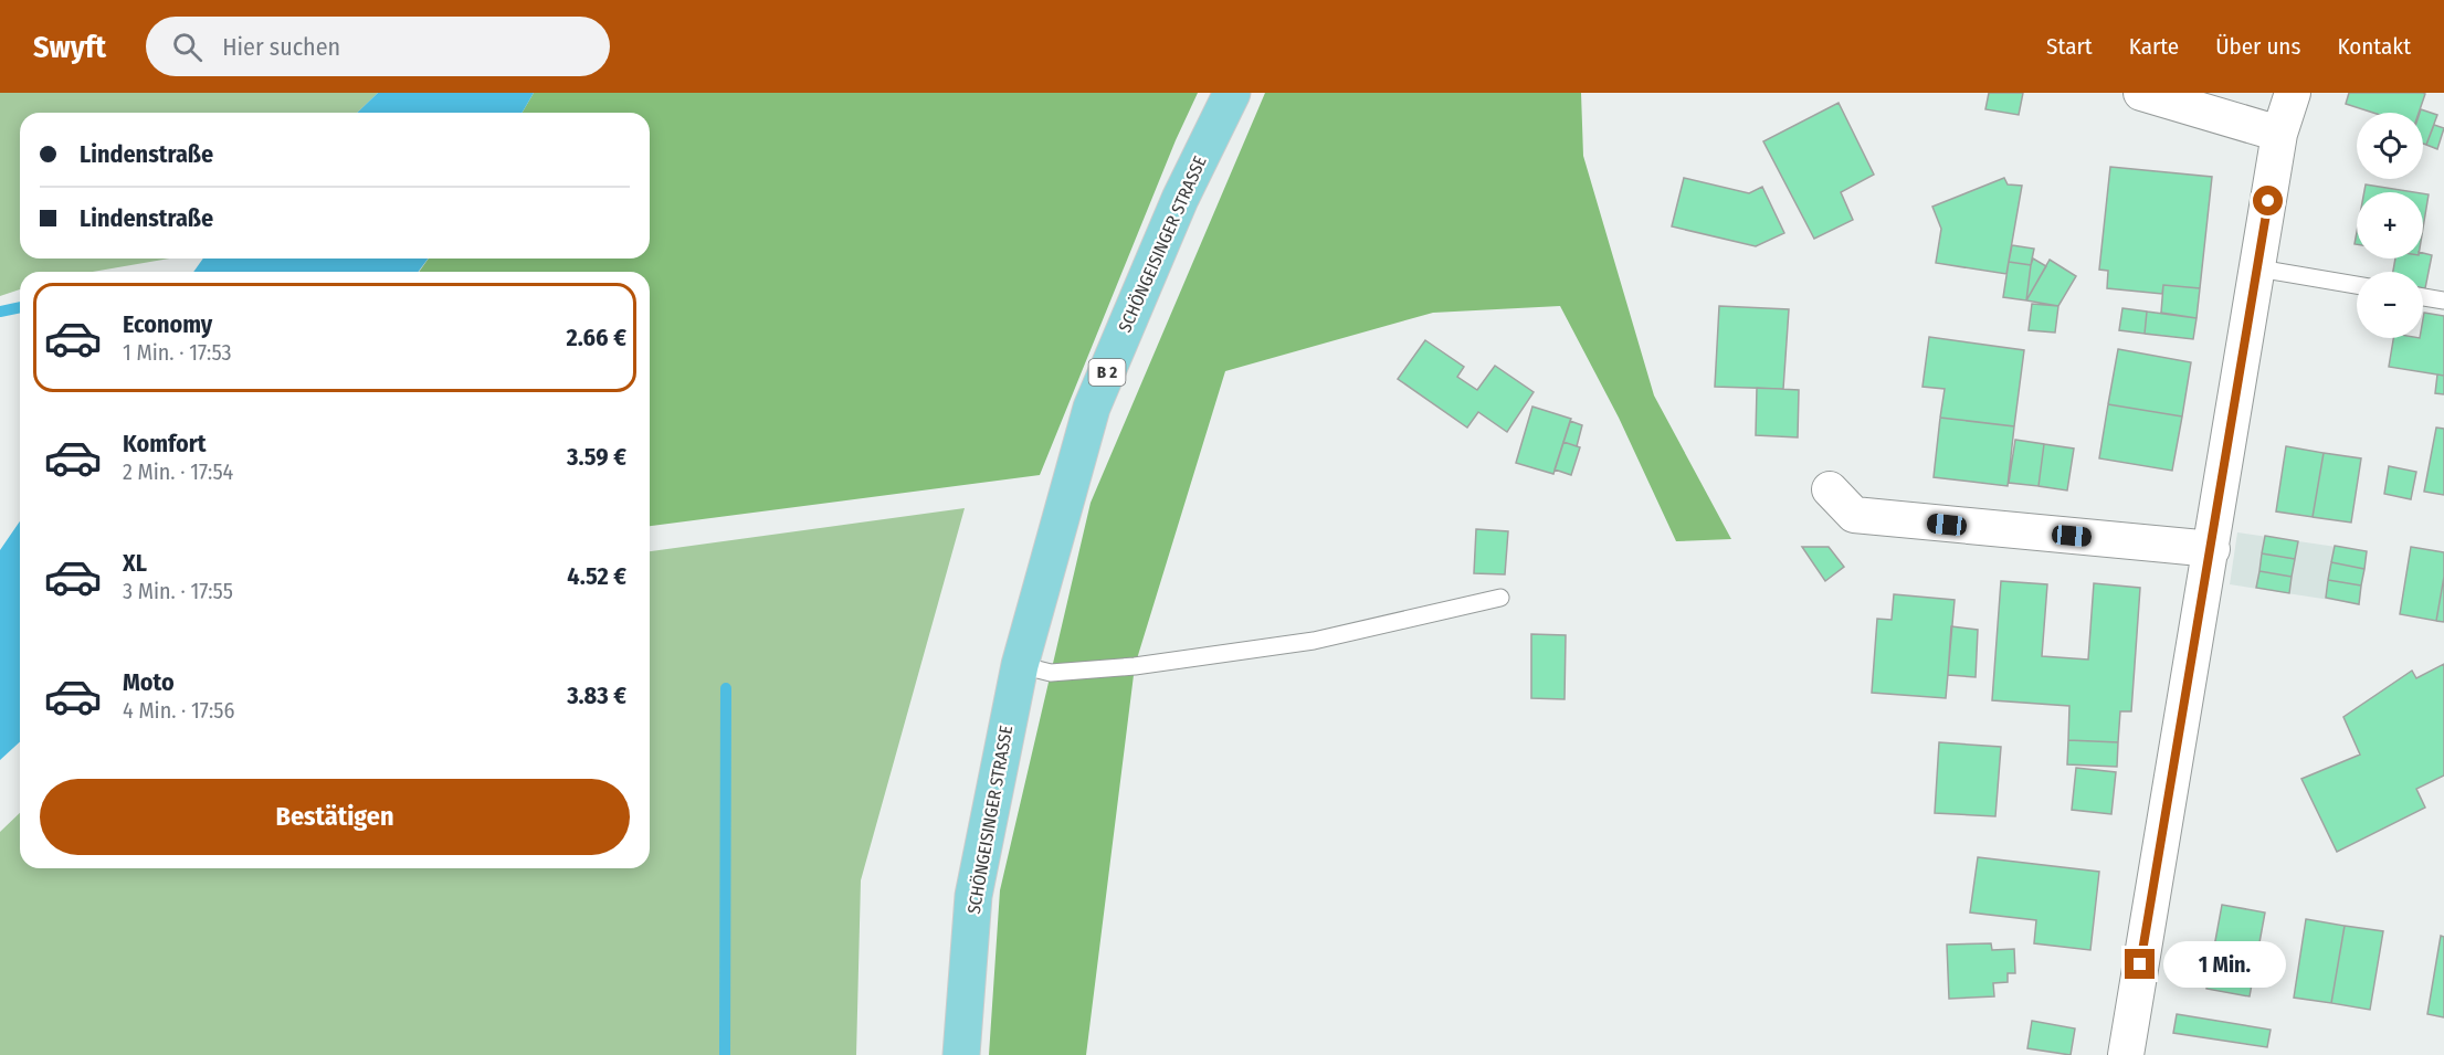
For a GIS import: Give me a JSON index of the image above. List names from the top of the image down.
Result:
{
  "streets": {
    "main road": ["SCHÖNGEISINGER STRASSE", "B 2"]
  },
  "page": {
    "header": "Swyft",
    "search": "Hier suchen",
    "nav": [
      "Start",
      "Karte",
      "Über uns",
      "Kontakt"
    ],
    "map_buttons": ["+", "−"],
    "banner": ["Lindenstraße", "Lindenstraße"],
    "list": [
      {
        "name": "Economy",
        "note": "1 Min. · 17:53",
        "value": "2.66 €"
      },
      {
        "name": "Komfort",
        "note": "2 Min. · 17:54",
        "value": "3.59 €"
      },
      {
        "name": "XL",
        "note": "3 Min. · 17:55",
        "value": "4.52 €"
      },
      {
        "name": "Moto",
        "note": "4 Min. · 17:56",
        "value": "3.83 €"
      }
    ],
    "buttons": "Bestätigen",
    "bubble": "1 Min."
  }
}
